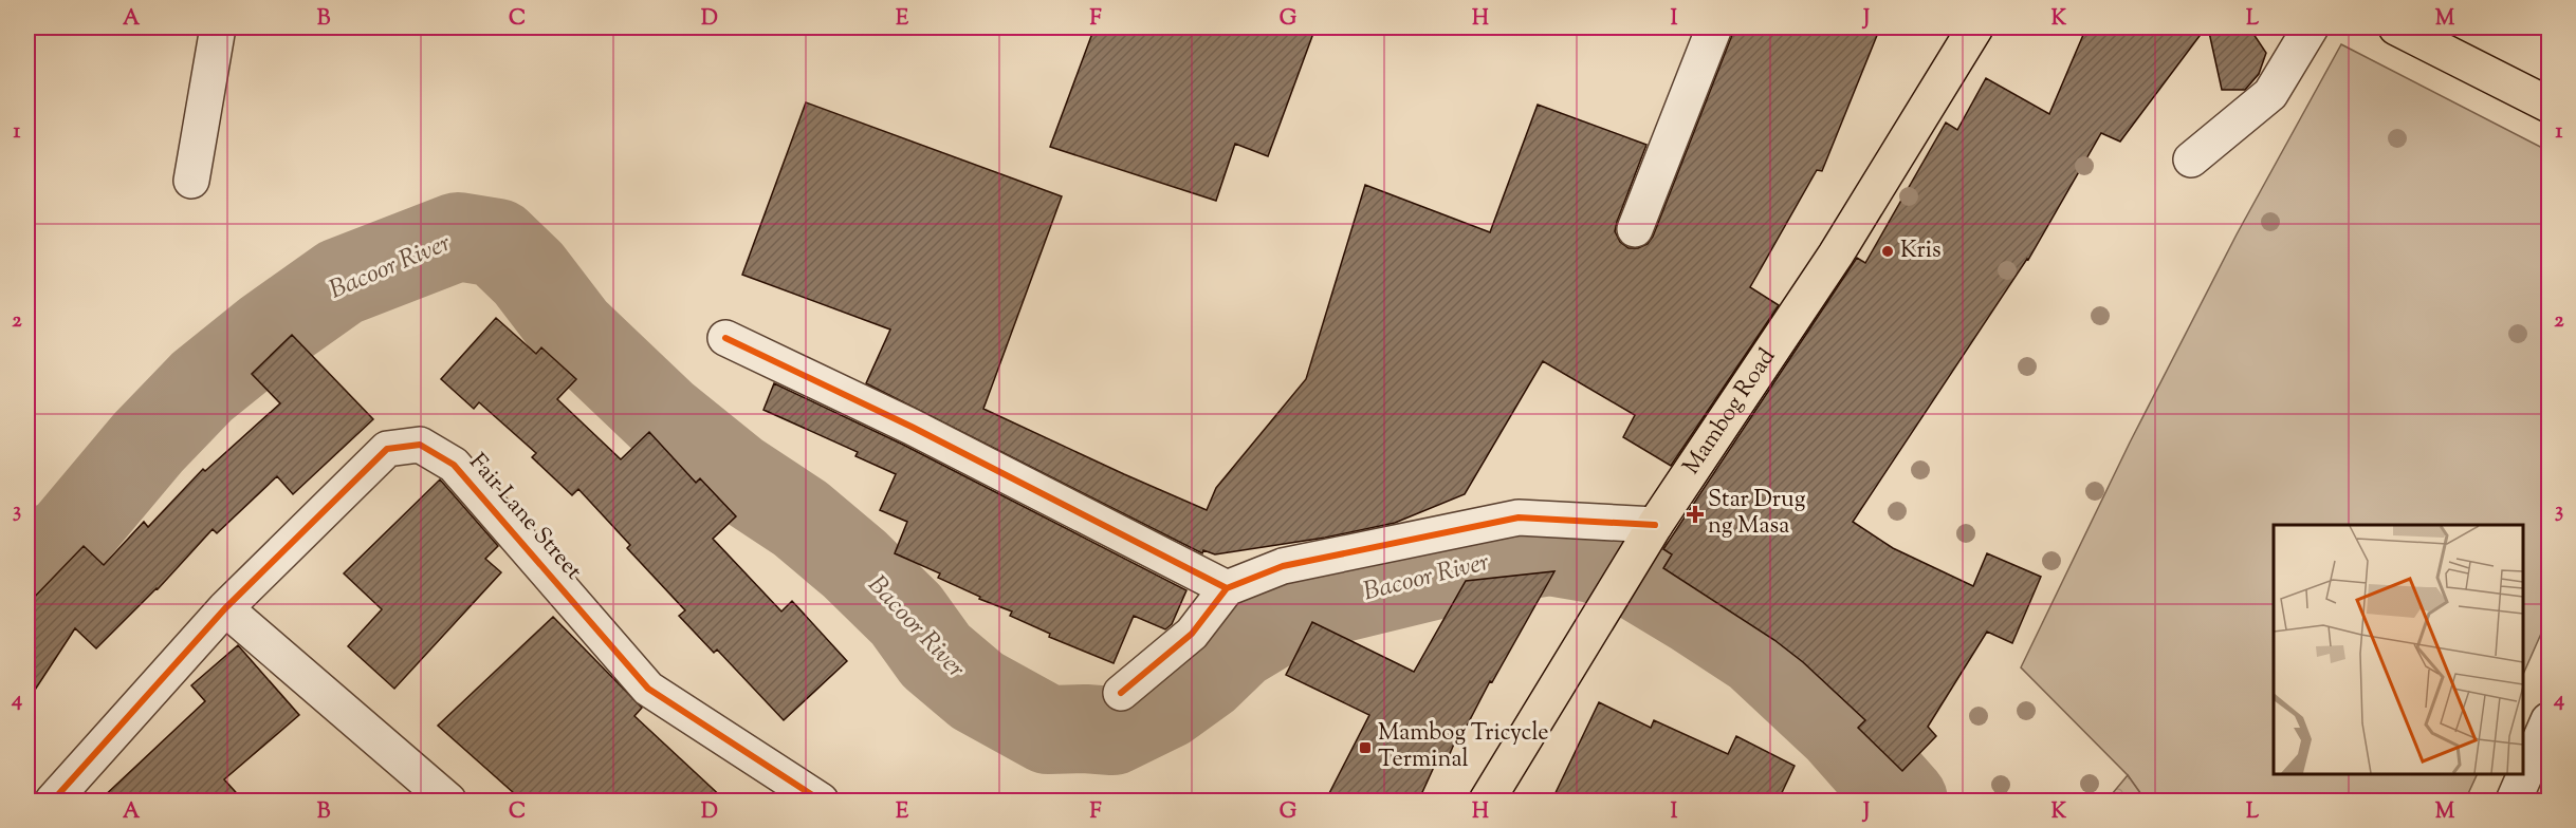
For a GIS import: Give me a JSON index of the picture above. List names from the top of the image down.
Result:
{
  "streets": {
    "main road": ["Mambog Road"],
    "street": ["Fair Lane Street"]
  },
  "water": ["Bacoor River"],
  "places": {
    "other": ["Kris"],
    "health": ["Star Drug ng Masa"],
    "transit": ["Mambog Tricycle Terminal"]
  },
  "grid": {
    "columns": [
      "A",
      "B",
      "C",
      "D",
      "E",
      "F",
      "G",
      "H",
      "I",
      "J",
      "K",
      "L",
      "M"
    ],
    "rows": [
      "1",
      "2",
      "3",
      "4"
    ]
  }
}
